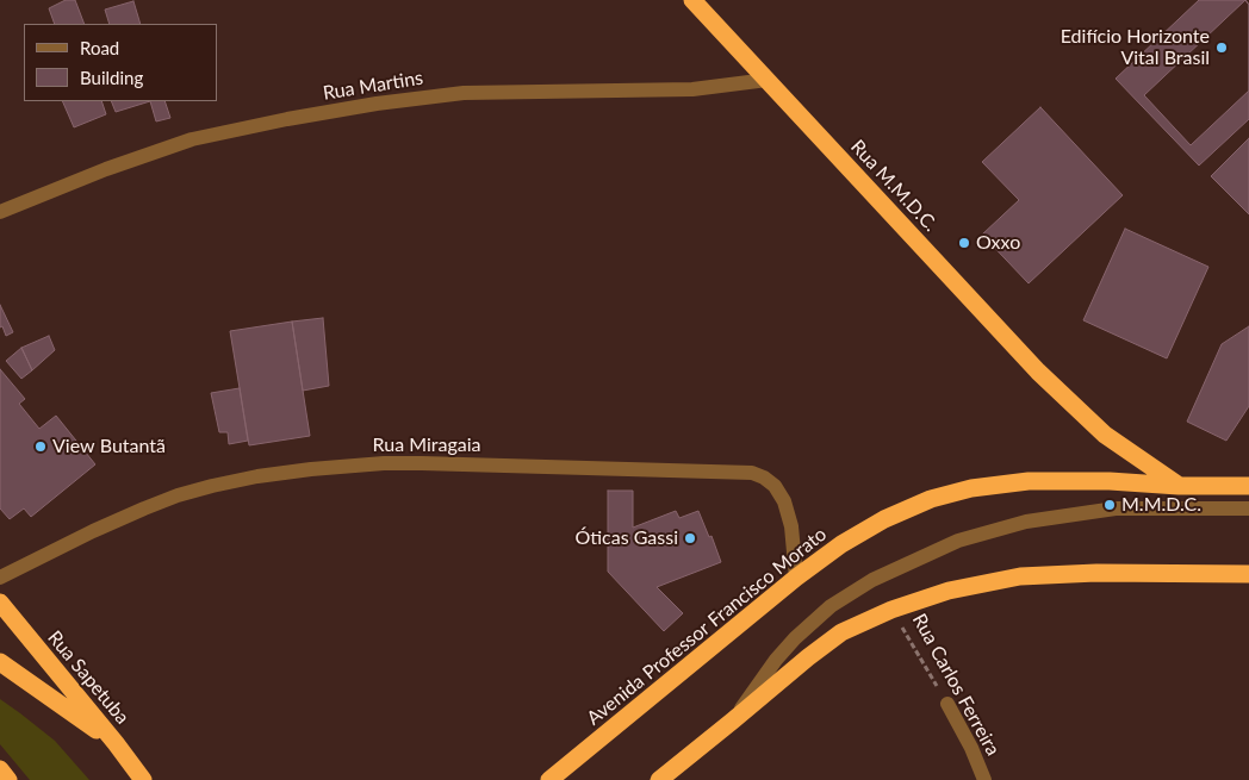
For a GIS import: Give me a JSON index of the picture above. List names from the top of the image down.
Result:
{
  "streets": {
    "highway": ["Rua M.M.D.C.", "Avenida Professor Francisco Morato", "Rua Sapetuba"],
    "street": ["Rua Martins", "Rua Miragaia", "Rua Carlos Ferreira"]
  },
  "crossings": [
    ["Rua Martins", "Rua M.M.D.C."],
    ["Rua M.M.D.C.", "Avenida Professor Francisco Morato"],
    ["Rua Miragaia", "Avenida Professor Francisco Morato"]
  ],
  "places": [
    "Edifício Horizonte Vital Brasil",
    "Oxxo",
    "View Butantã",
    "M.M.D.C.",
    "Óticas Gassi"
  ],
  "legend": ["Road", "Building"]
}
